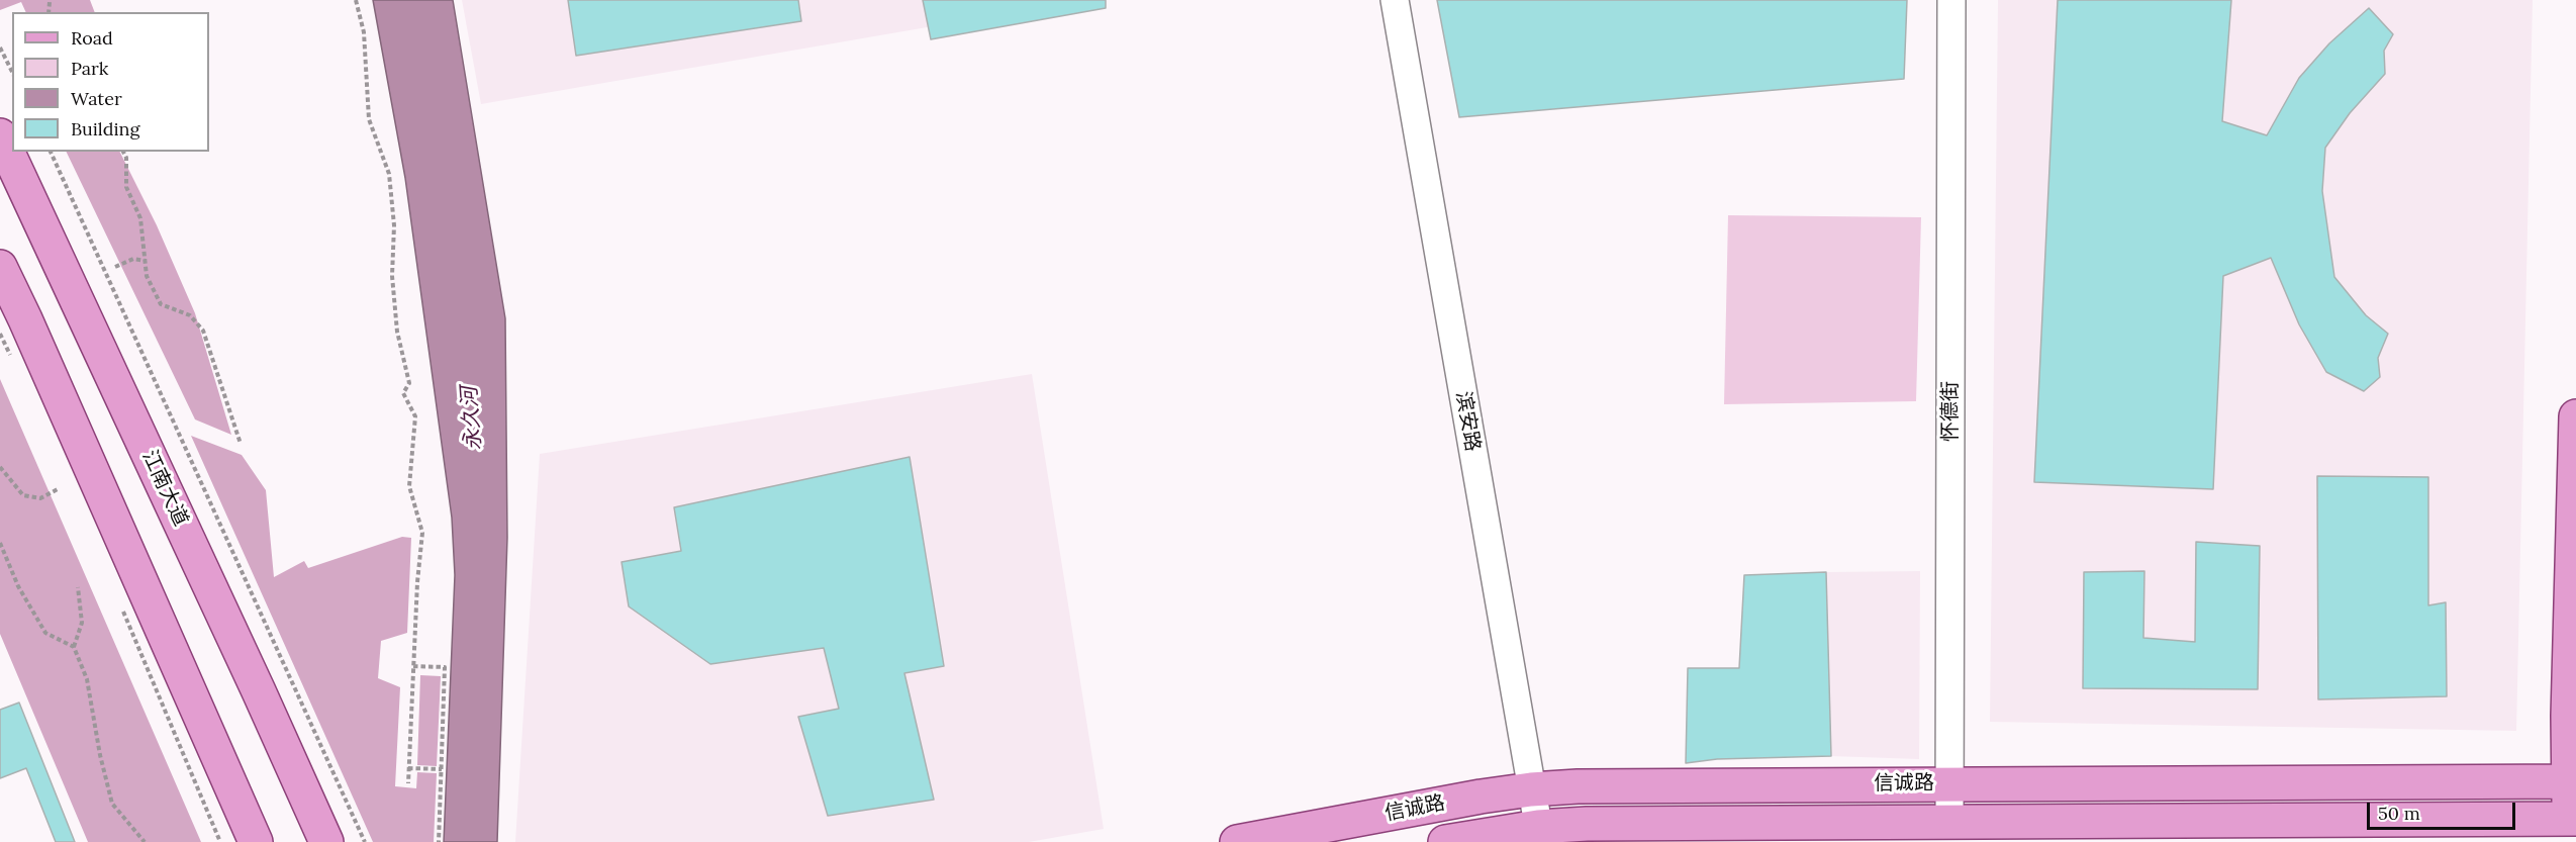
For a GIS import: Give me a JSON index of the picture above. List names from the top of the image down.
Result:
{
  "streets": {
    "main road": ["江南大道", "信诚路"],
    "street": ["怀德街", "滨安路"]
  },
  "crossings": [
    ["怀德街", "信诚路"],
    ["滨安路", "信诚路"]
  ],
  "water": ["永久河"],
  "legend": [
    "Road",
    "Park",
    "Water",
    "Building"
  ],
  "scale_bar": "50 m"
}
